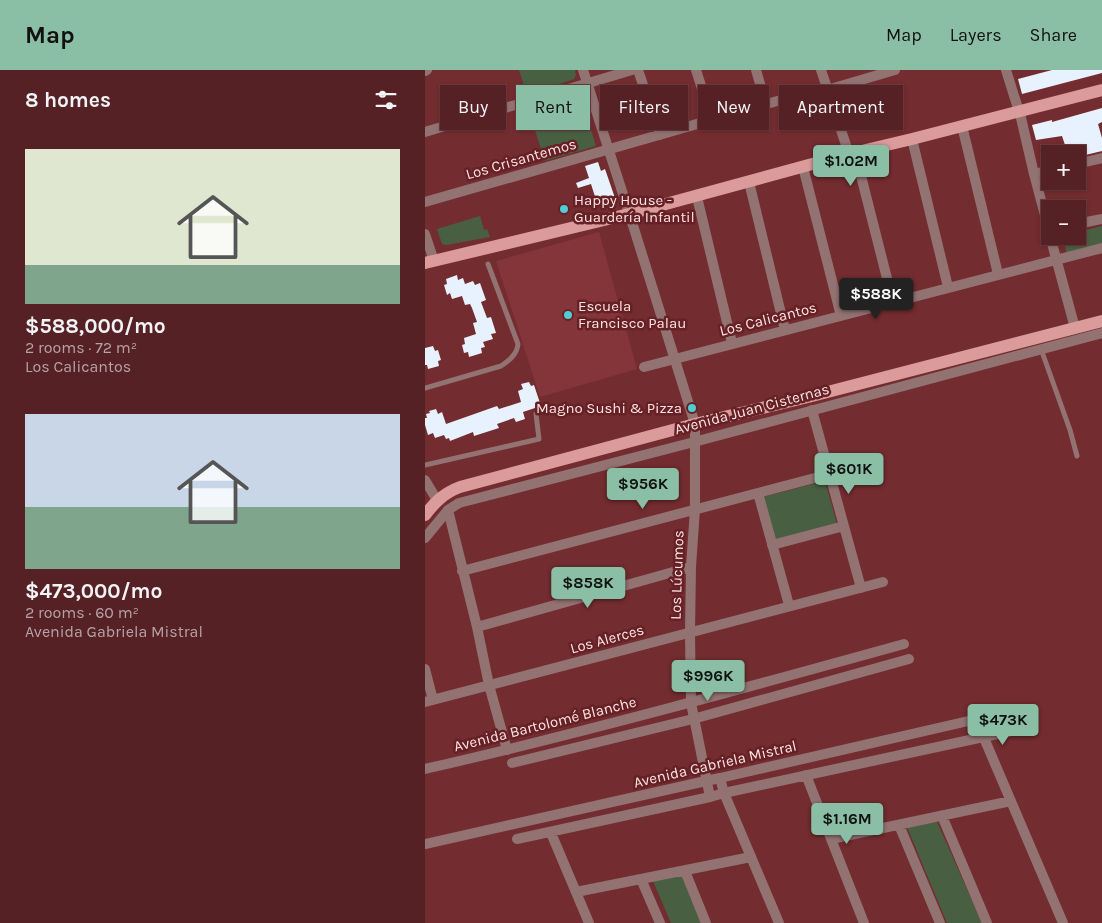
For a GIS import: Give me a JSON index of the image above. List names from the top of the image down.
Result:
{
  "streets": {
    "main road": ["Avenida Juan Cisternas"],
    "street": [
      "Los Crisantemos",
      "Los Calicantos",
      "Los Lúcumos",
      "Los Alerces",
      "Avenida Bartolomé Blanche",
      "Avenida Gabriela Mistral"
    ]
  },
  "crossings": [
    ["Los Crisantemos", "Los Lúcumos"],
    ["Los Calicantos", "Los Lúcumos"],
    ["Avenida Juan Cisternas", "Los Lúcumos"],
    ["Los Lúcumos", "Los Alerces"],
    ["Los Lúcumos", "Avenida Bartolomé Blanche"],
    ["Los Lúcumos", "Avenida Gabriela Mistral"]
  ],
  "places": ["Happy House - Guardería Infantil", "Escuela Francisco Palau", "Magno Sushi & Pizza"],
  "page": {
    "header": "Map",
    "nav": ["Map", "Layers", "Share"],
    "heading": "8 homes",
    "chip": [
      "Buy",
      "Rent",
      "Filters",
      "New",
      "Apartment"
    ],
    "list": [
      {
        "name": "$588,000/mo",
        "note": "2 rooms · 72 m² · Los Calicantos"
      },
      {
        "name": "$473,000/mo",
        "note": "2 rooms · 60 m² · Avenida Gabriela Mistral"
      }
    ],
    "map_buttons": ["+", "−"],
    "price": [
      "$1.02M",
      "$588K",
      "$601K",
      "$956K",
      "$858K",
      "$996K",
      "$473K",
      "$1.16M"
    ]
  }
}
